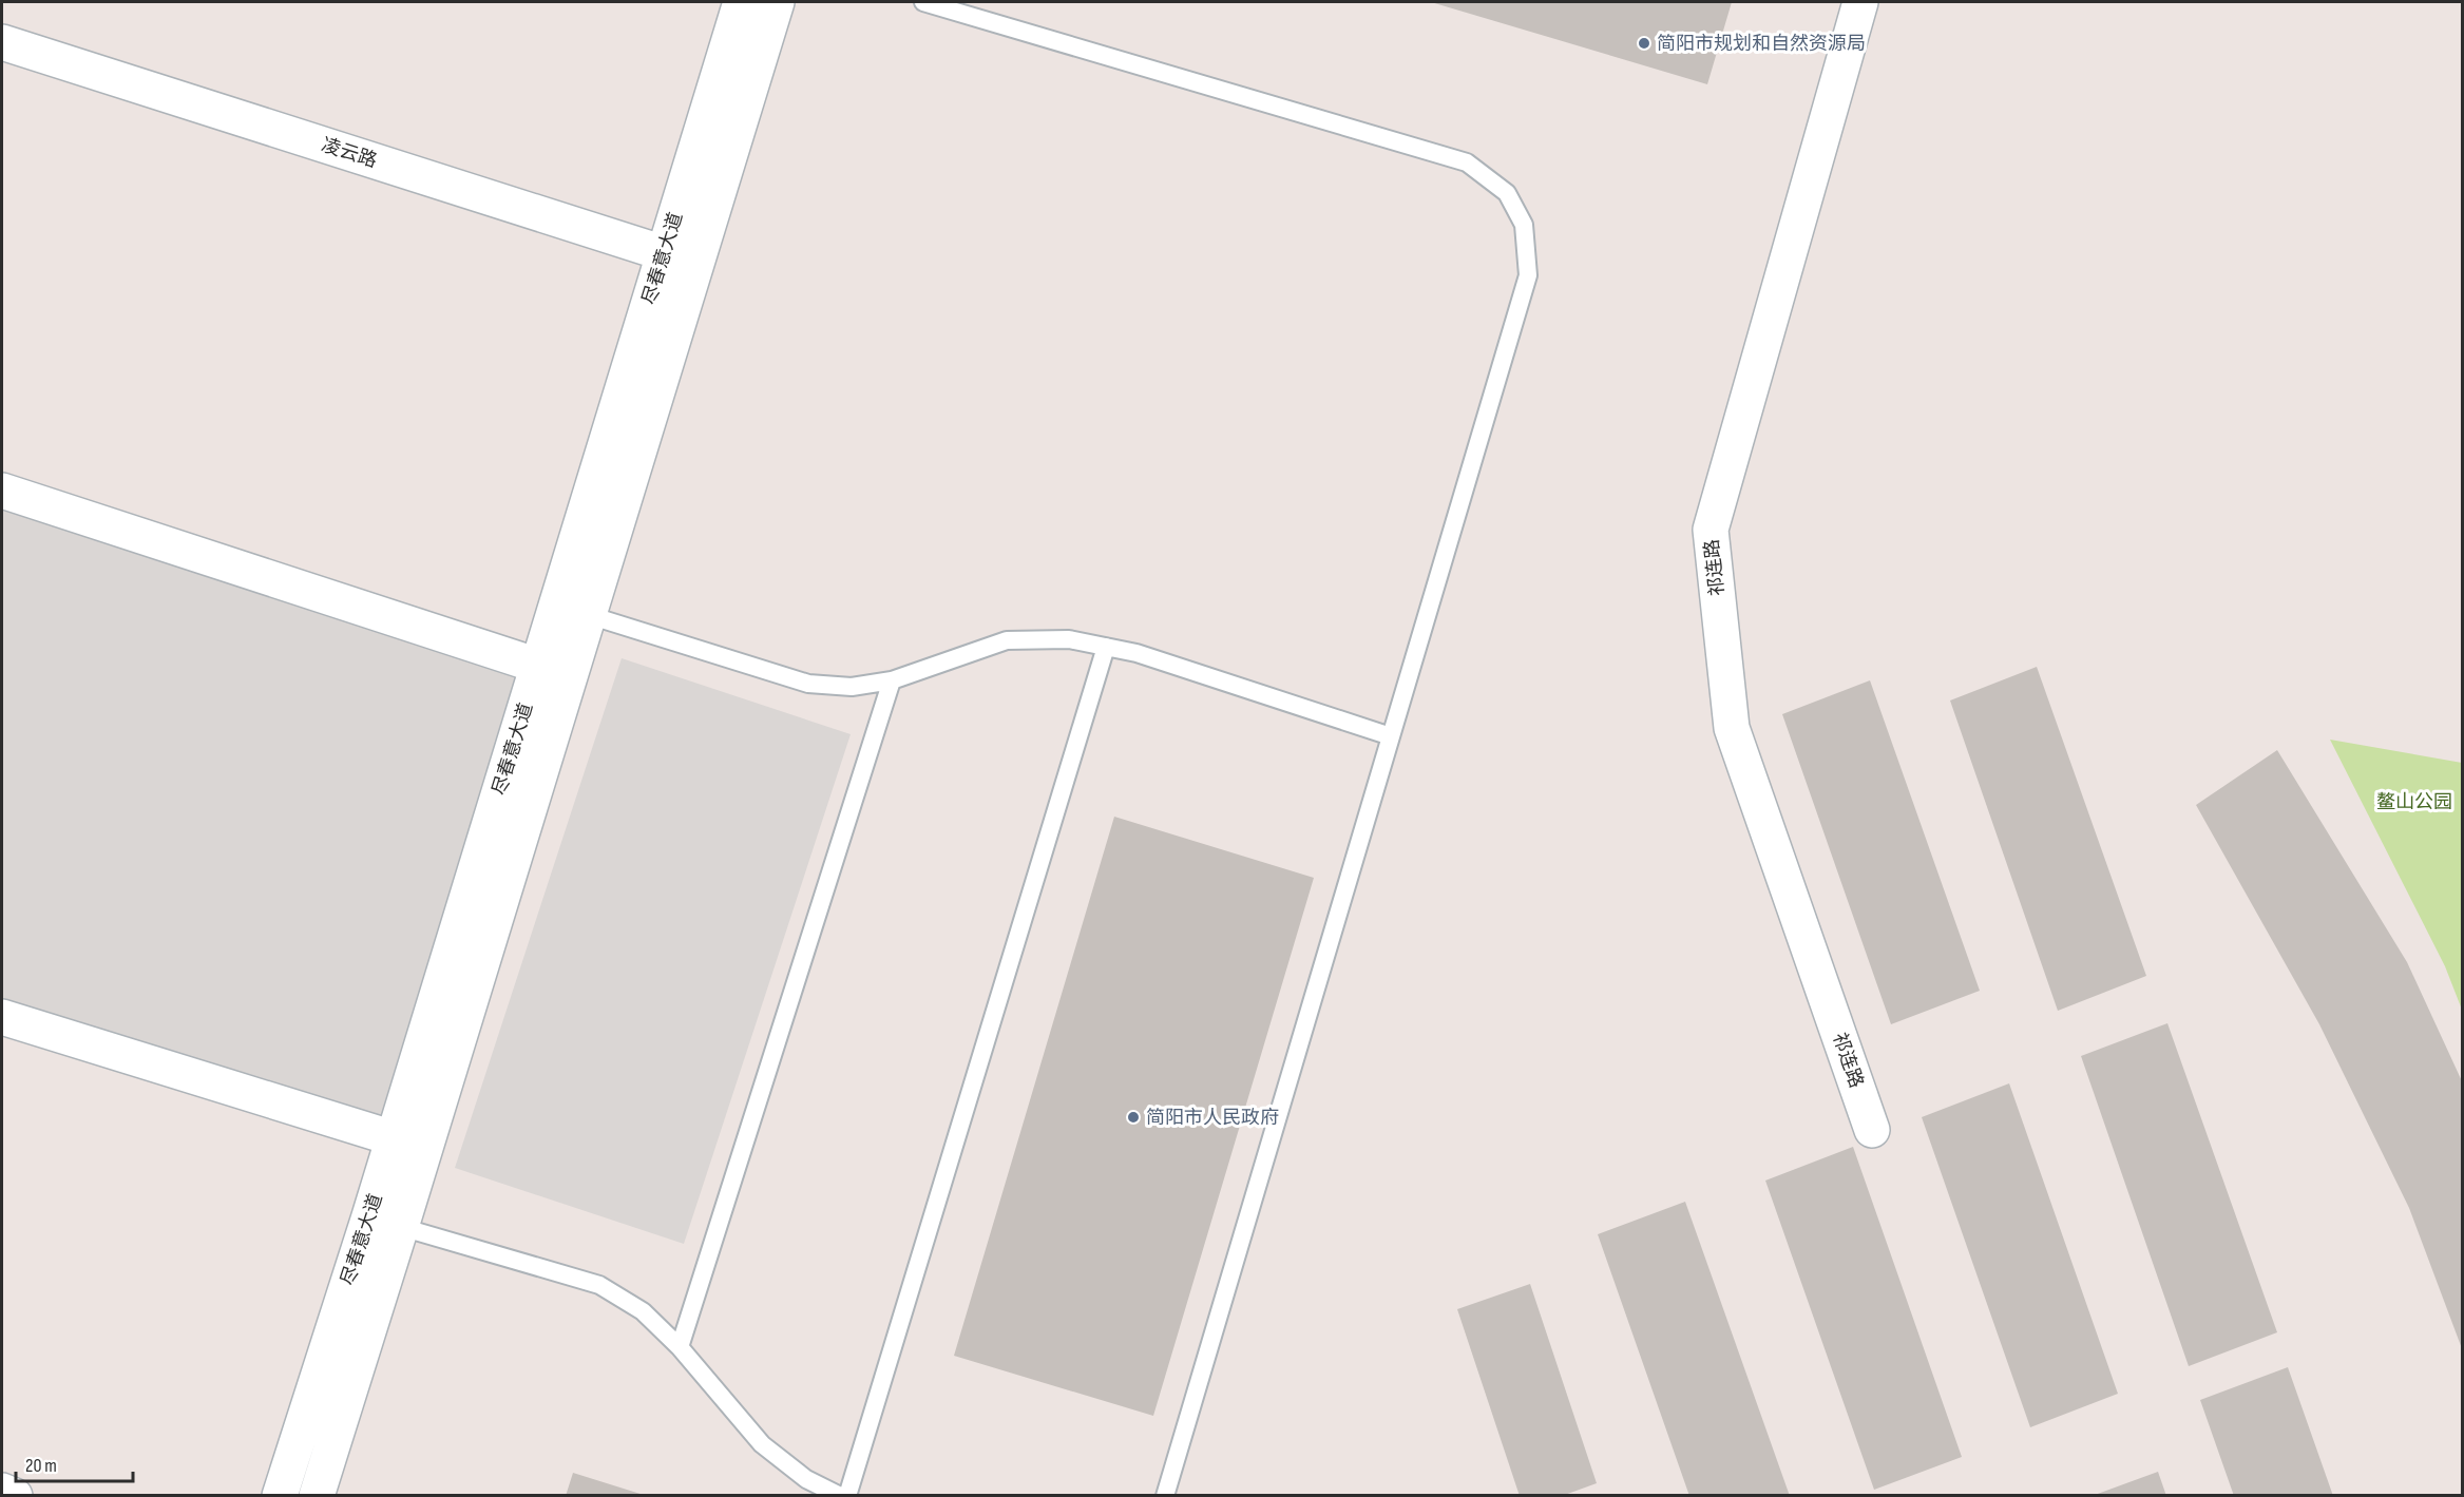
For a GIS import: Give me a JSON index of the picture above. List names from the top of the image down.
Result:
{
  "streets": {
    "main road": ["凌云路", "尽春意大道", "祁连路"]
  },
  "crossings": [
    ["凌云路", "尽春意大道"]
  ],
  "parks": ["鳌山公园"],
  "places": ["简阳市规划和自然资源局", "简阳市人民政府"],
  "scale_bar": "20 m"
}
